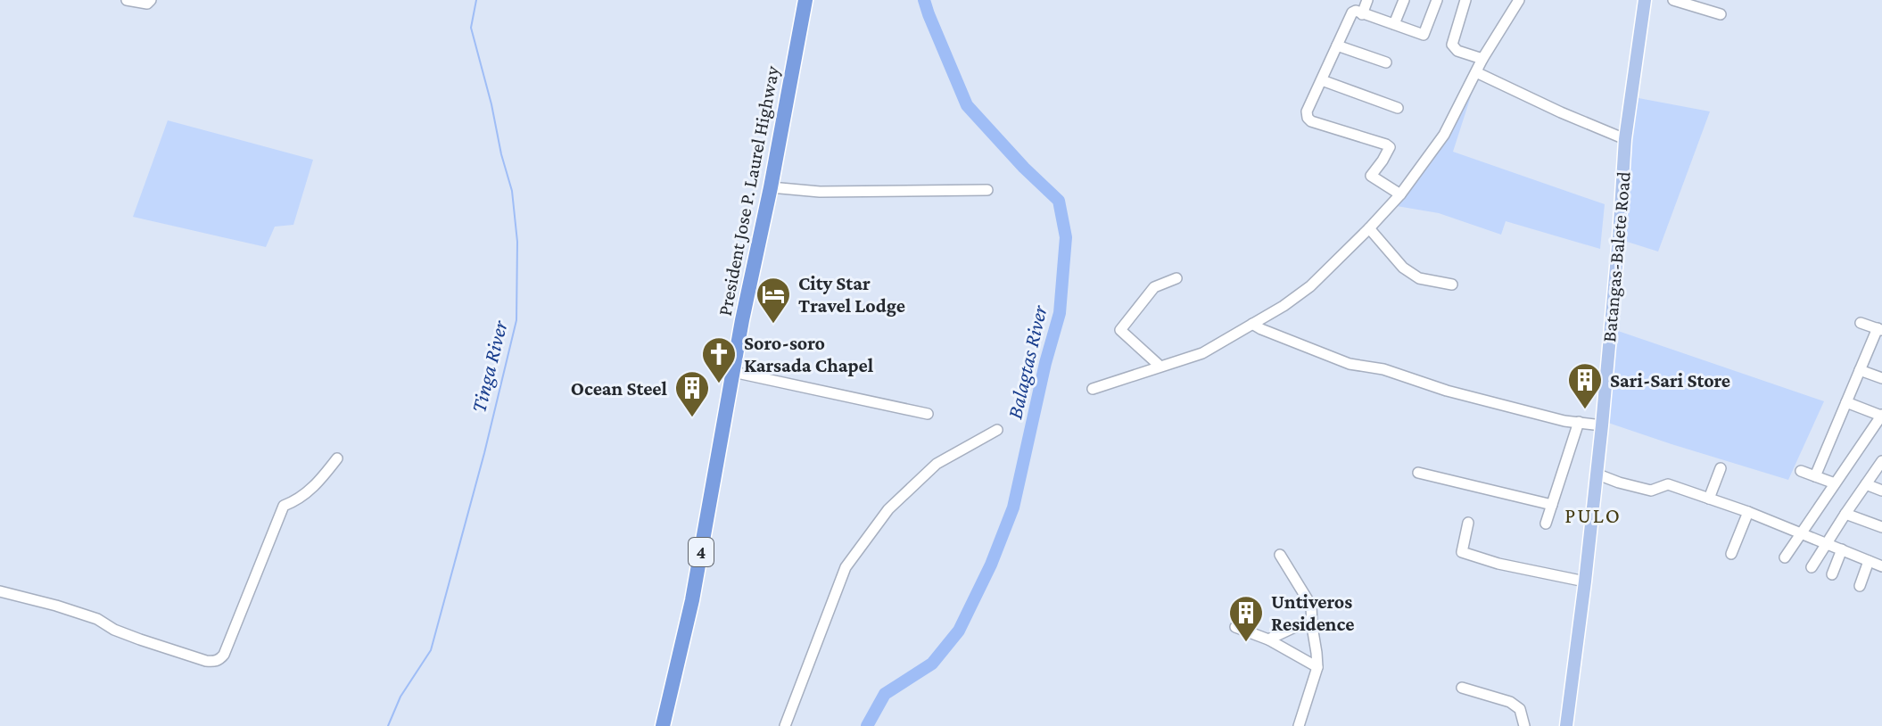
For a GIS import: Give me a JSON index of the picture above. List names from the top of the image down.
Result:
{
  "streets": {
    "highway": ["President Jose P. Laurel Highway", "4"],
    "main road": ["Batangas-Balete Road"]
  },
  "districts": ["PULO"],
  "water": ["Balagtas River", "Tinga River"],
  "places": {
    "hotel": ["City Star Travel Lodge"],
    "church": ["Soro-soro Karsada Chapel"],
    "building": ["Sari-Sari Store", "Ocean Steel", "Untiveros Residence"]
  }
}
